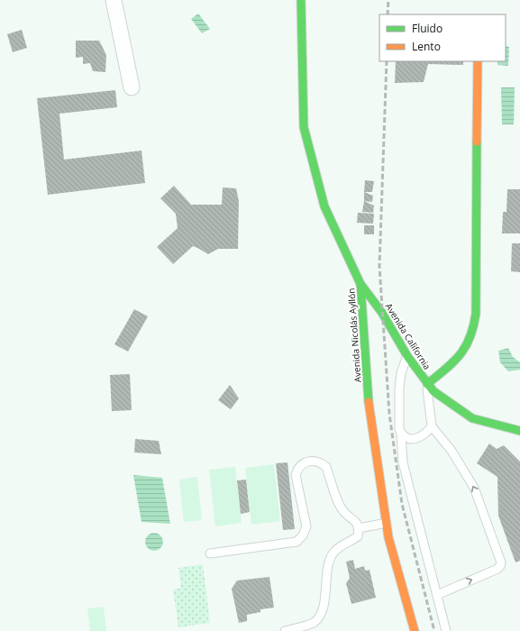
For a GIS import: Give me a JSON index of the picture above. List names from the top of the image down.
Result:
{
  "streets": {
    "street": ["Avenida Nicolás Ayllón", "Avenida California"]
  },
  "crossings": [
    ["Avenida Nicolás Ayllón", "Avenida California"]
  ],
  "legend": ["Fluido", "Lento"]
}
